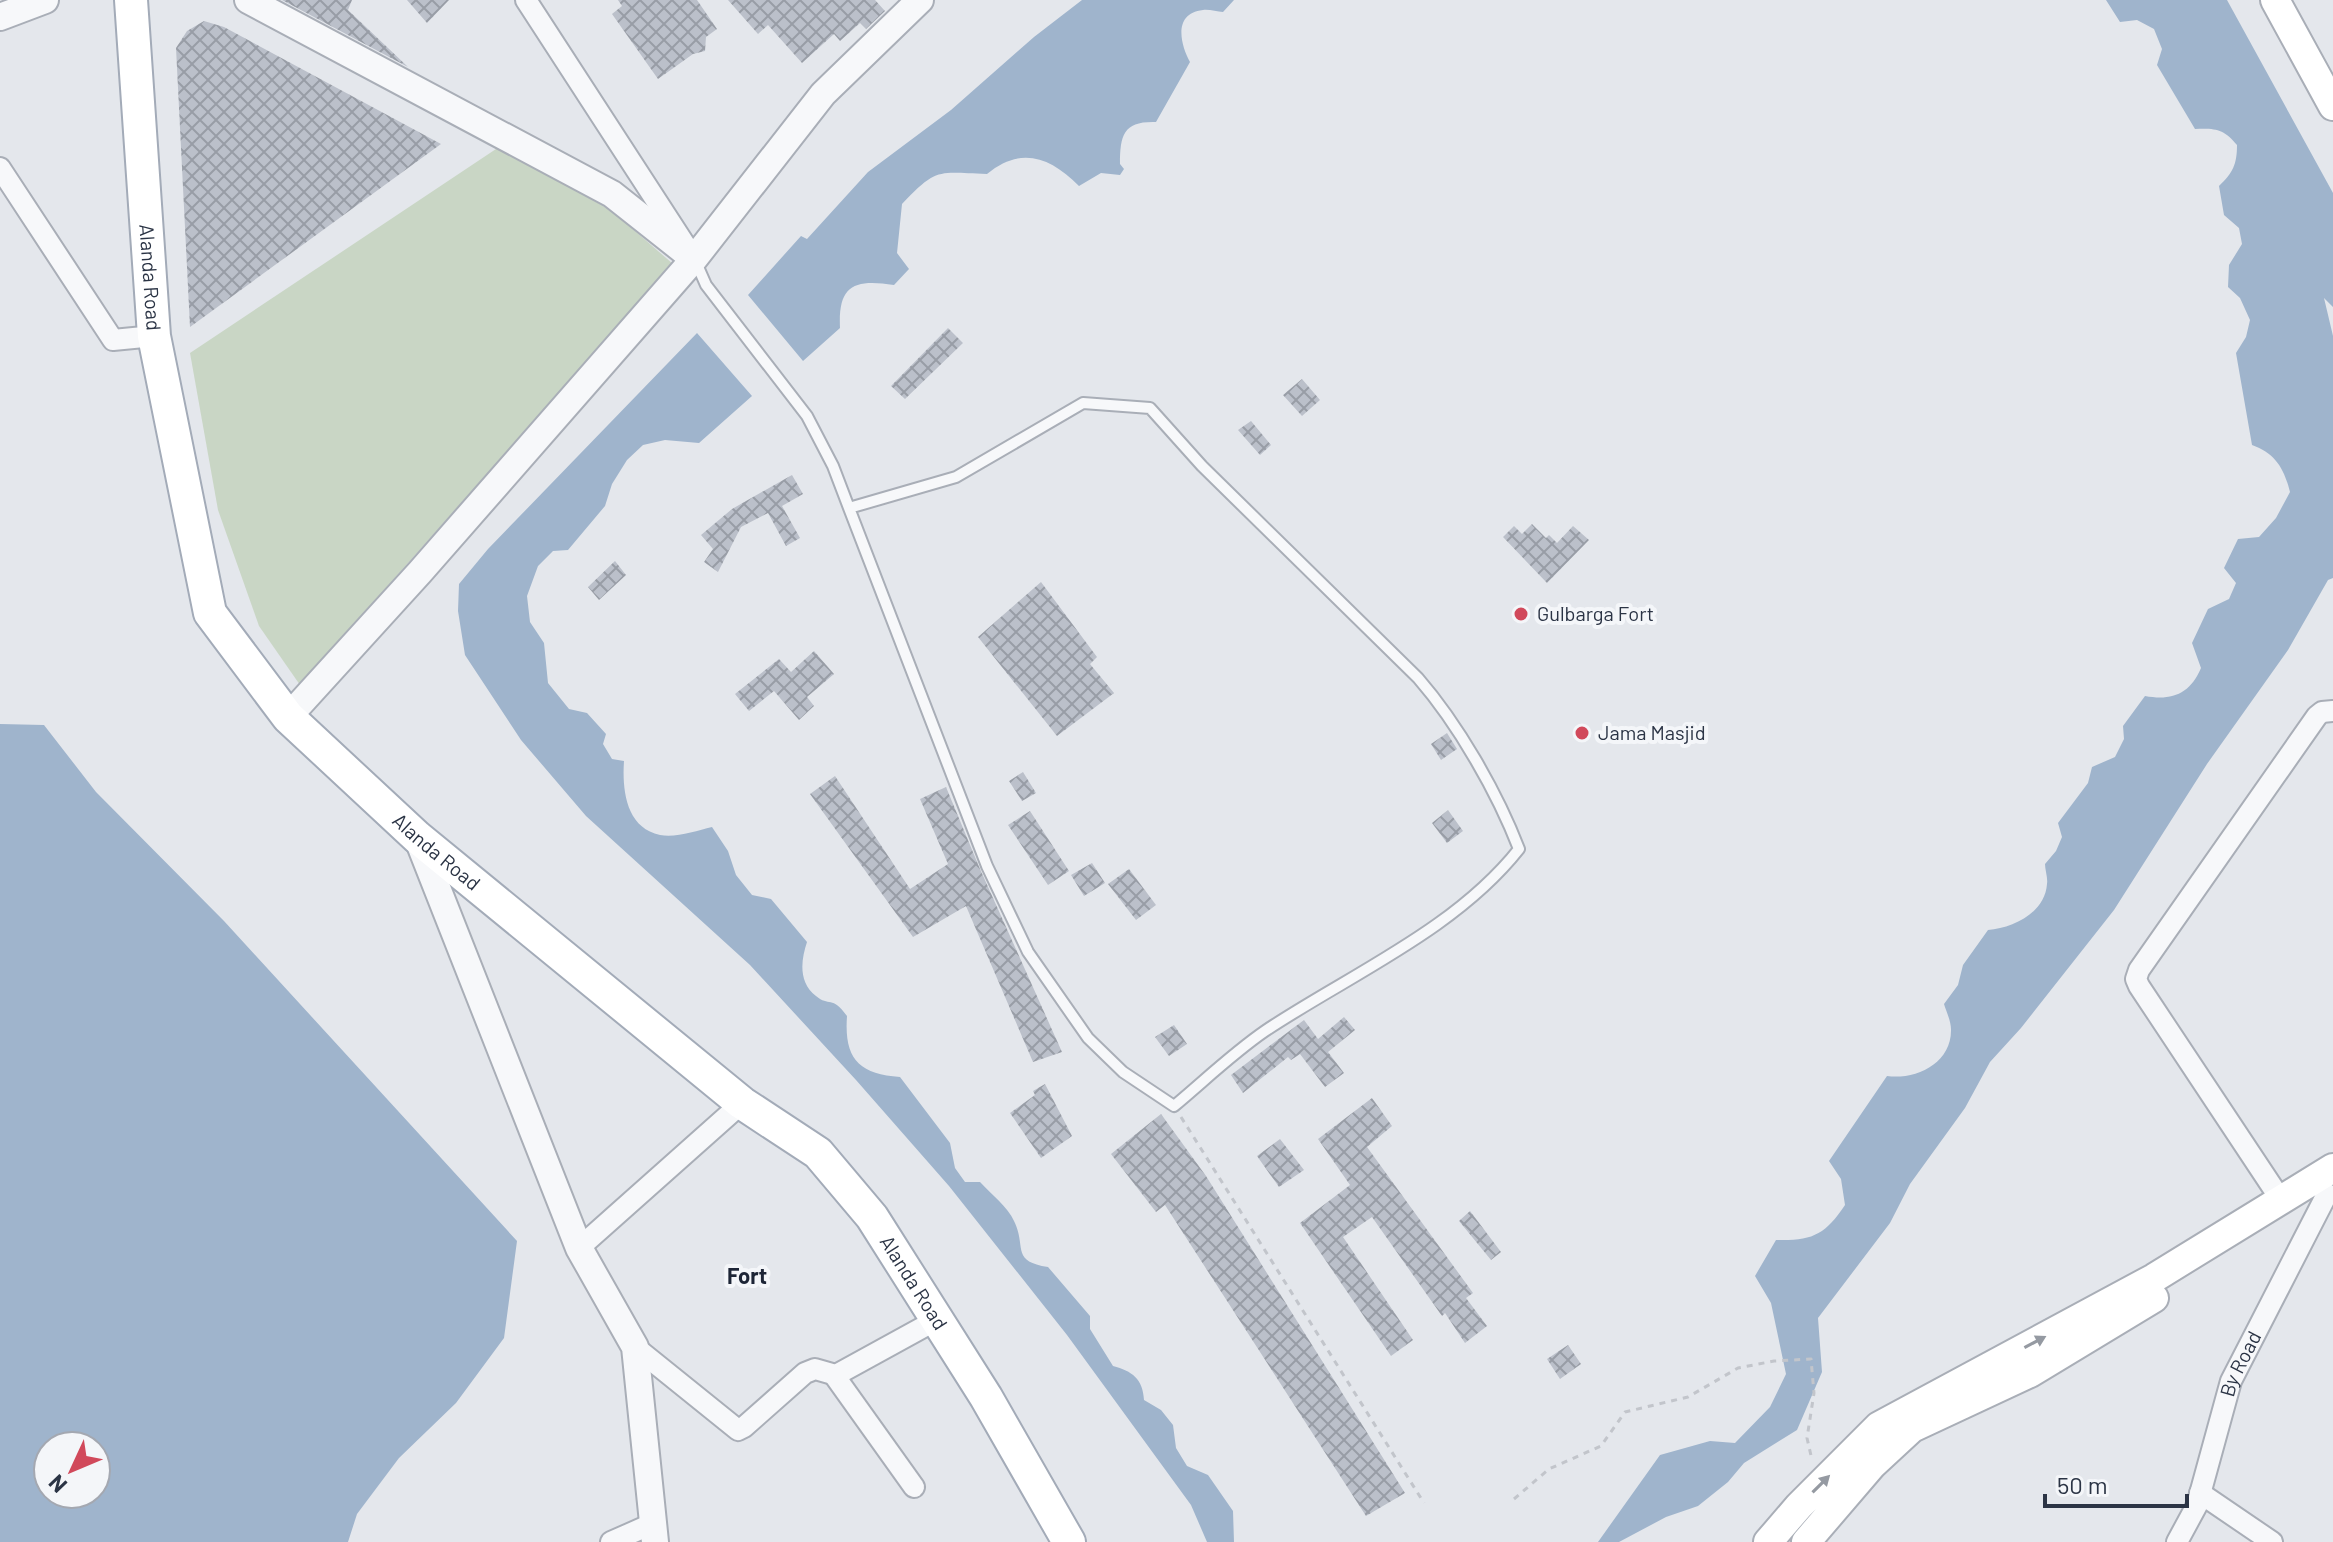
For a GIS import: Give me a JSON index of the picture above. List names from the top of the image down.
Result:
{
  "streets": {
    "main road": ["Alanda Road"],
    "street": ["By Road"]
  },
  "districts": ["Fort"],
  "places": ["Gulbarga Fort", "Jama Masjid"],
  "scale_bar": "50 m",
  "north": "bottom left"
}
